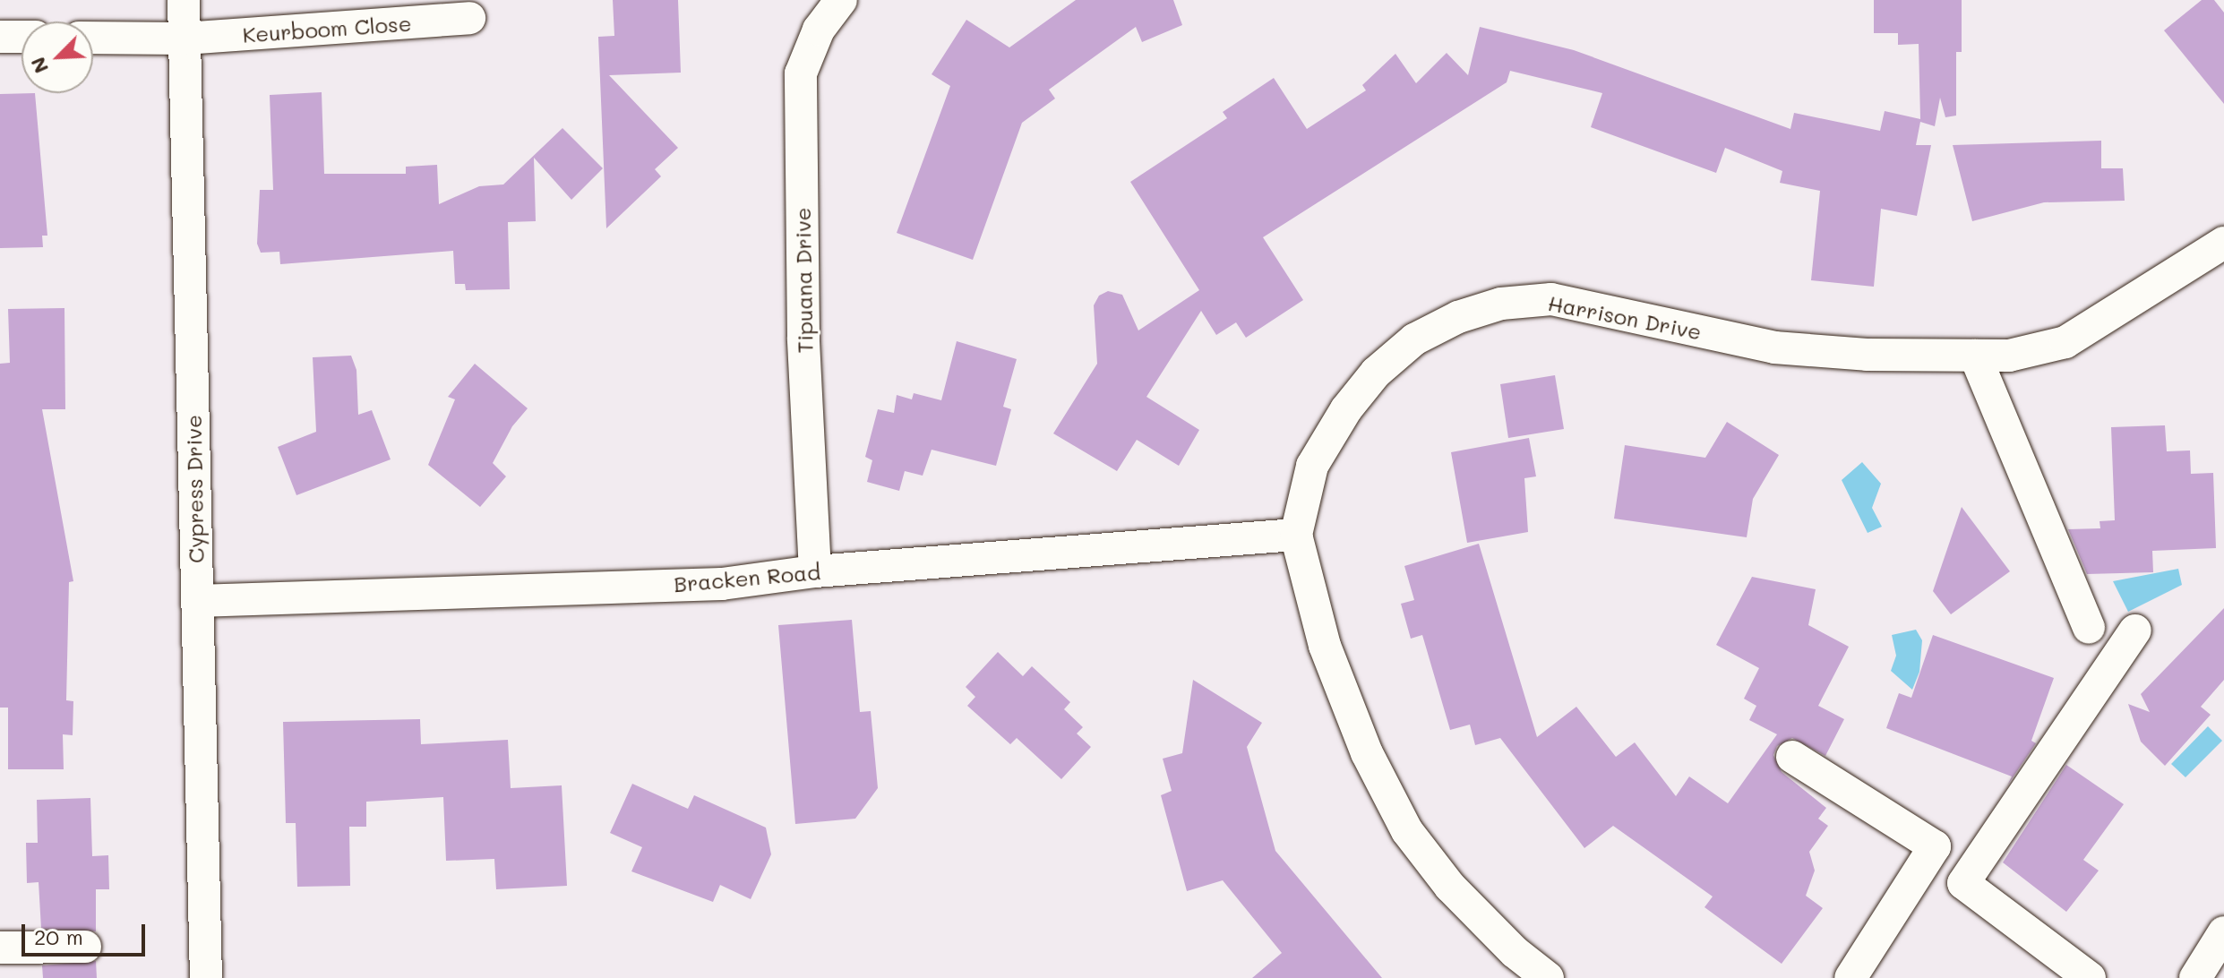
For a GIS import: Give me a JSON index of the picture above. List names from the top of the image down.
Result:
{
  "streets": {
    "street": [
      "Keurboom Close",
      "Tipuana Drive",
      "Harrison Drive",
      "Cypress Drive",
      "Bracken Road"
    ]
  },
  "crossings": [
    ["Keurboom Close", "Cypress Drive"],
    ["Tipuana Drive", "Bracken Road"],
    ["Harrison Drive", "Bracken Road"],
    ["Cypress Drive", "Bracken Road"]
  ],
  "scale_bar": "20 m",
  "north": "bottom left"
}
